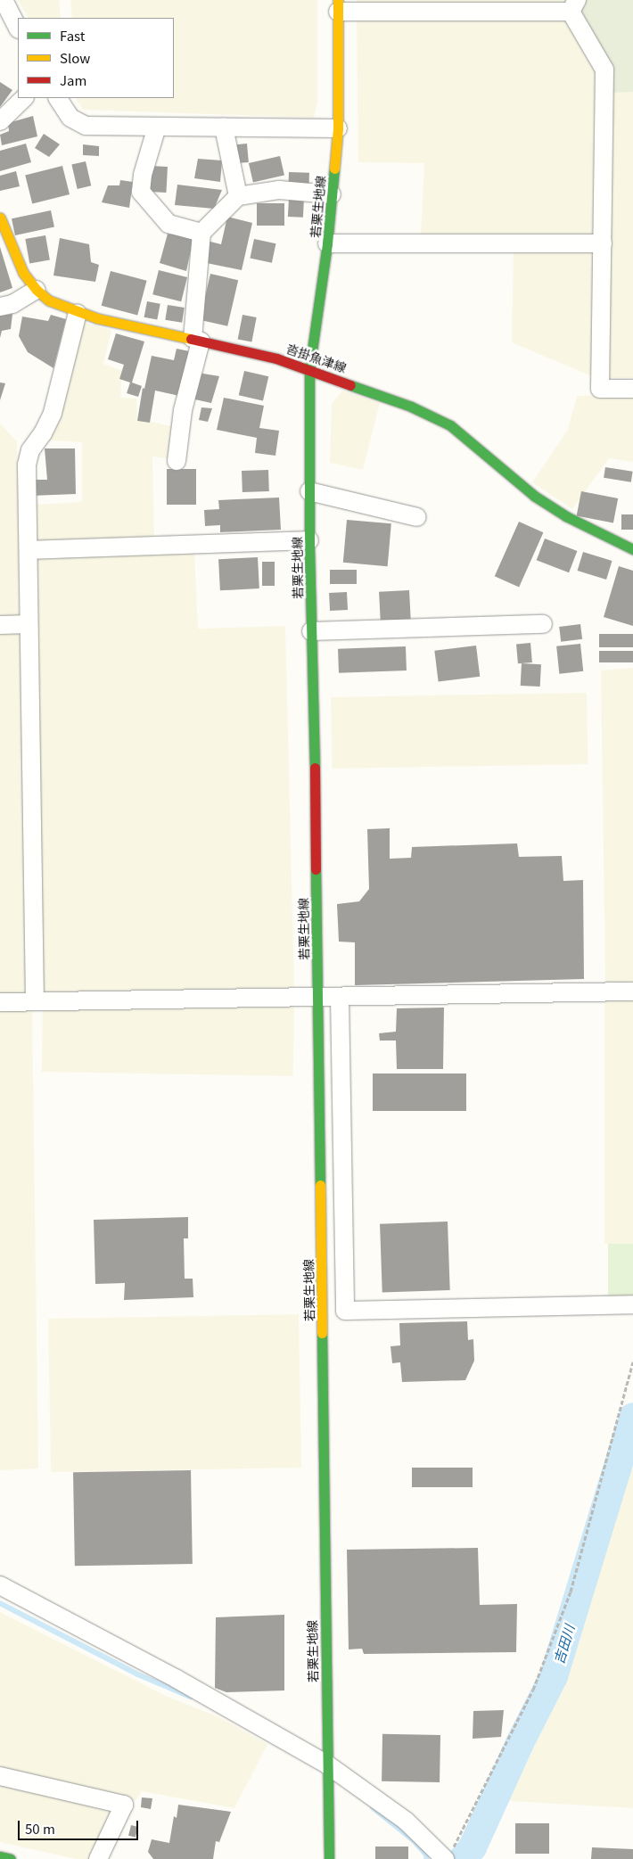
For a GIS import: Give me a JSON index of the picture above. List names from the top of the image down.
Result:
{
  "streets": {
    "main road": ["若栗生地線", "沓掛魚津線"]
  },
  "crossings": [
    ["若栗生地線", "沓掛魚津線"]
  ],
  "water": ["吉田川"],
  "legend": ["Fast", "Slow", "Jam"],
  "scale_bar": "50 m"
}
